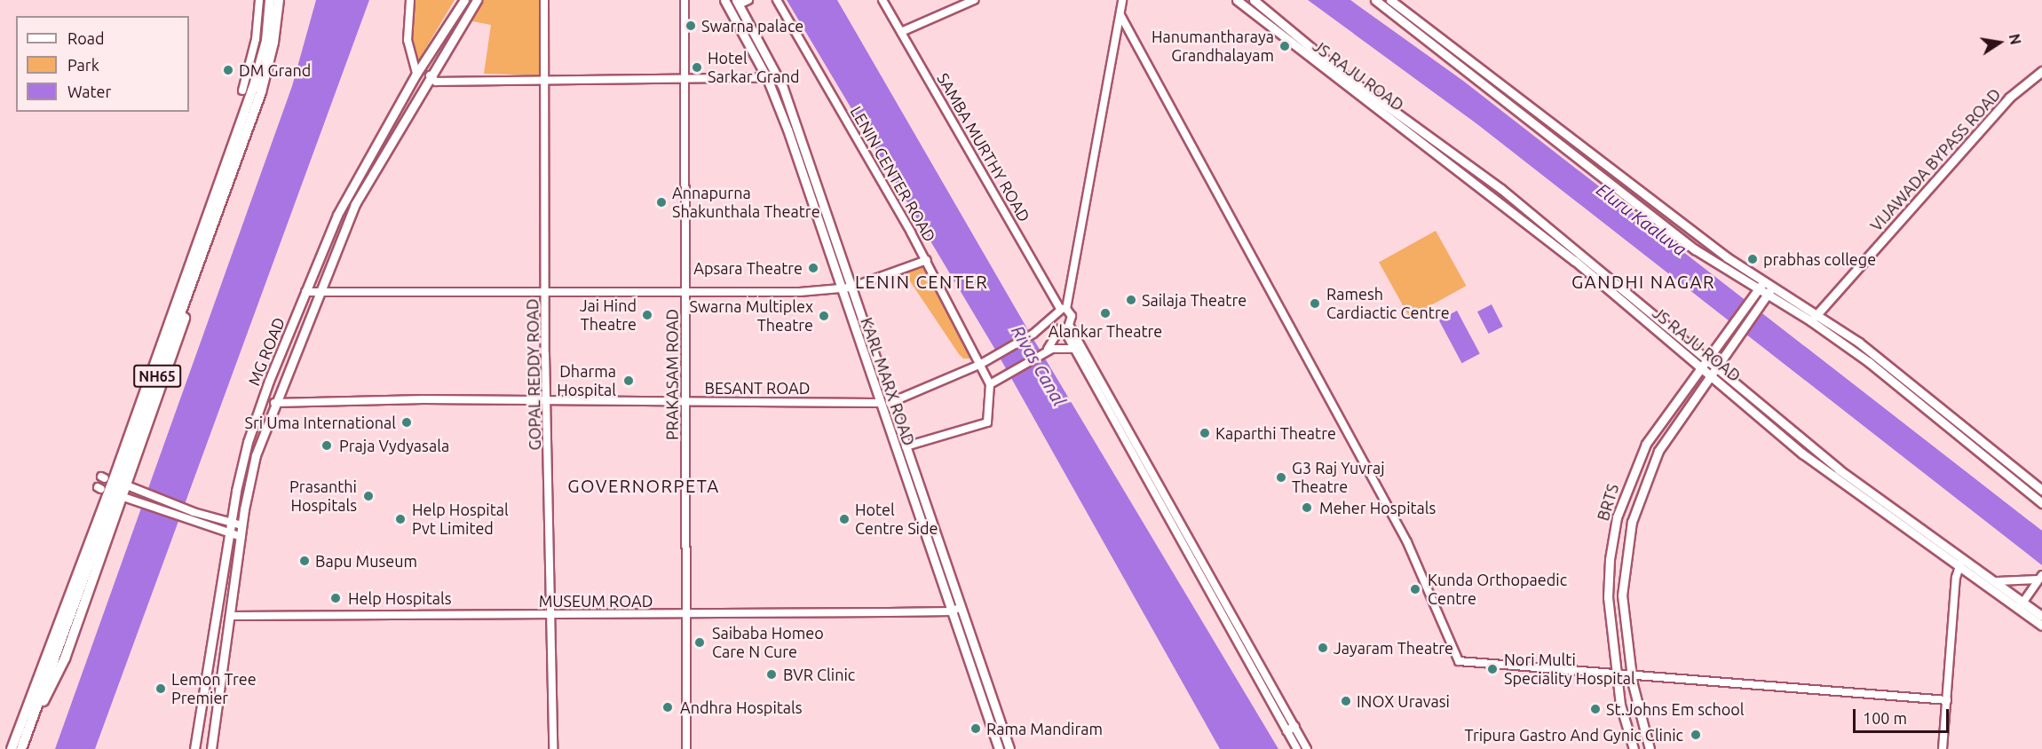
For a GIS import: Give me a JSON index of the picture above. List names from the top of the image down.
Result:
{
  "streets": {
    "highway": ["NH65"],
    "main road": [
      "JS RAJU ROAD",
      "VIJAWADA BYPASS ROAD",
      "MG ROAD",
      "KARL MARX ROAD",
      "BRTS"
    ],
    "street": [
      "SAMBA MURTHY ROAD",
      "LENIN CENTER ROAD",
      "GOPAL REDDY ROAD",
      "PRAKASAM ROAD",
      "BESANT ROAD",
      "MUSEUM ROAD"
    ]
  },
  "crossings": [
    ["JS RAJU ROAD", "BRTS"],
    ["MG ROAD", "BESANT ROAD"],
    ["MG ROAD", "MUSEUM ROAD"],
    ["GOPAL REDDY ROAD", "BESANT ROAD"],
    ["GOPAL REDDY ROAD", "MUSEUM ROAD"],
    ["PRAKASAM ROAD", "BESANT ROAD"],
    ["PRAKASAM ROAD", "MUSEUM ROAD"],
    ["KARL MARX ROAD", "BESANT ROAD"],
    ["KARL MARX ROAD", "MUSEUM ROAD"]
  ],
  "districts": ["LENIN CENTER", "GANDHI NAGAR", "GOVERNORPETA"],
  "water": ["Eluru Kaaluva", "Rivas Canal"],
  "places": [
    "Swarna palace",
    "Hanumantharaya Grandhalayam",
    "Hotel Sarkar Grand",
    "DM Grand",
    "Annapurna Shakunthala Theatre",
    "prabhas college",
    "Apsara Theatre",
    "Sailaja Theatre",
    "Ramesh Cardiactic Centre",
    "Alankar Theatre",
    "Jai Hind Theatre",
    "Swarna Multiplex Theatre",
    "Dharma Hospital",
    "Sri Uma International",
    "Kaparthi Theatre",
    "Praja Vydyasala",
    "G3 Raj Yuvraj Theatre",
    "Prasanthi Hospitals",
    "Meher Hospitals",
    "Help Hospital Pvt Limited",
    "Hotel Centre Side",
    "Bapu Museum",
    "Kunda Orthopaedic Centre",
    "Help Hospitals",
    "Saibaba Homeo Care N Cure",
    "Jayaram Theatre",
    "Nori Multi Speciality Hospital",
    "BVR Clinic",
    "Lemon Tree Premier",
    "INOX Uravasi",
    "Andhra Hospitals",
    "St.Johns Em school",
    "Rama Mandiram",
    "Tripura Gastro And Gynic Clinic"
  ],
  "legend": ["Road", "Park", "Water"],
  "scale_bar": "100 m",
  "north": "right"
}
